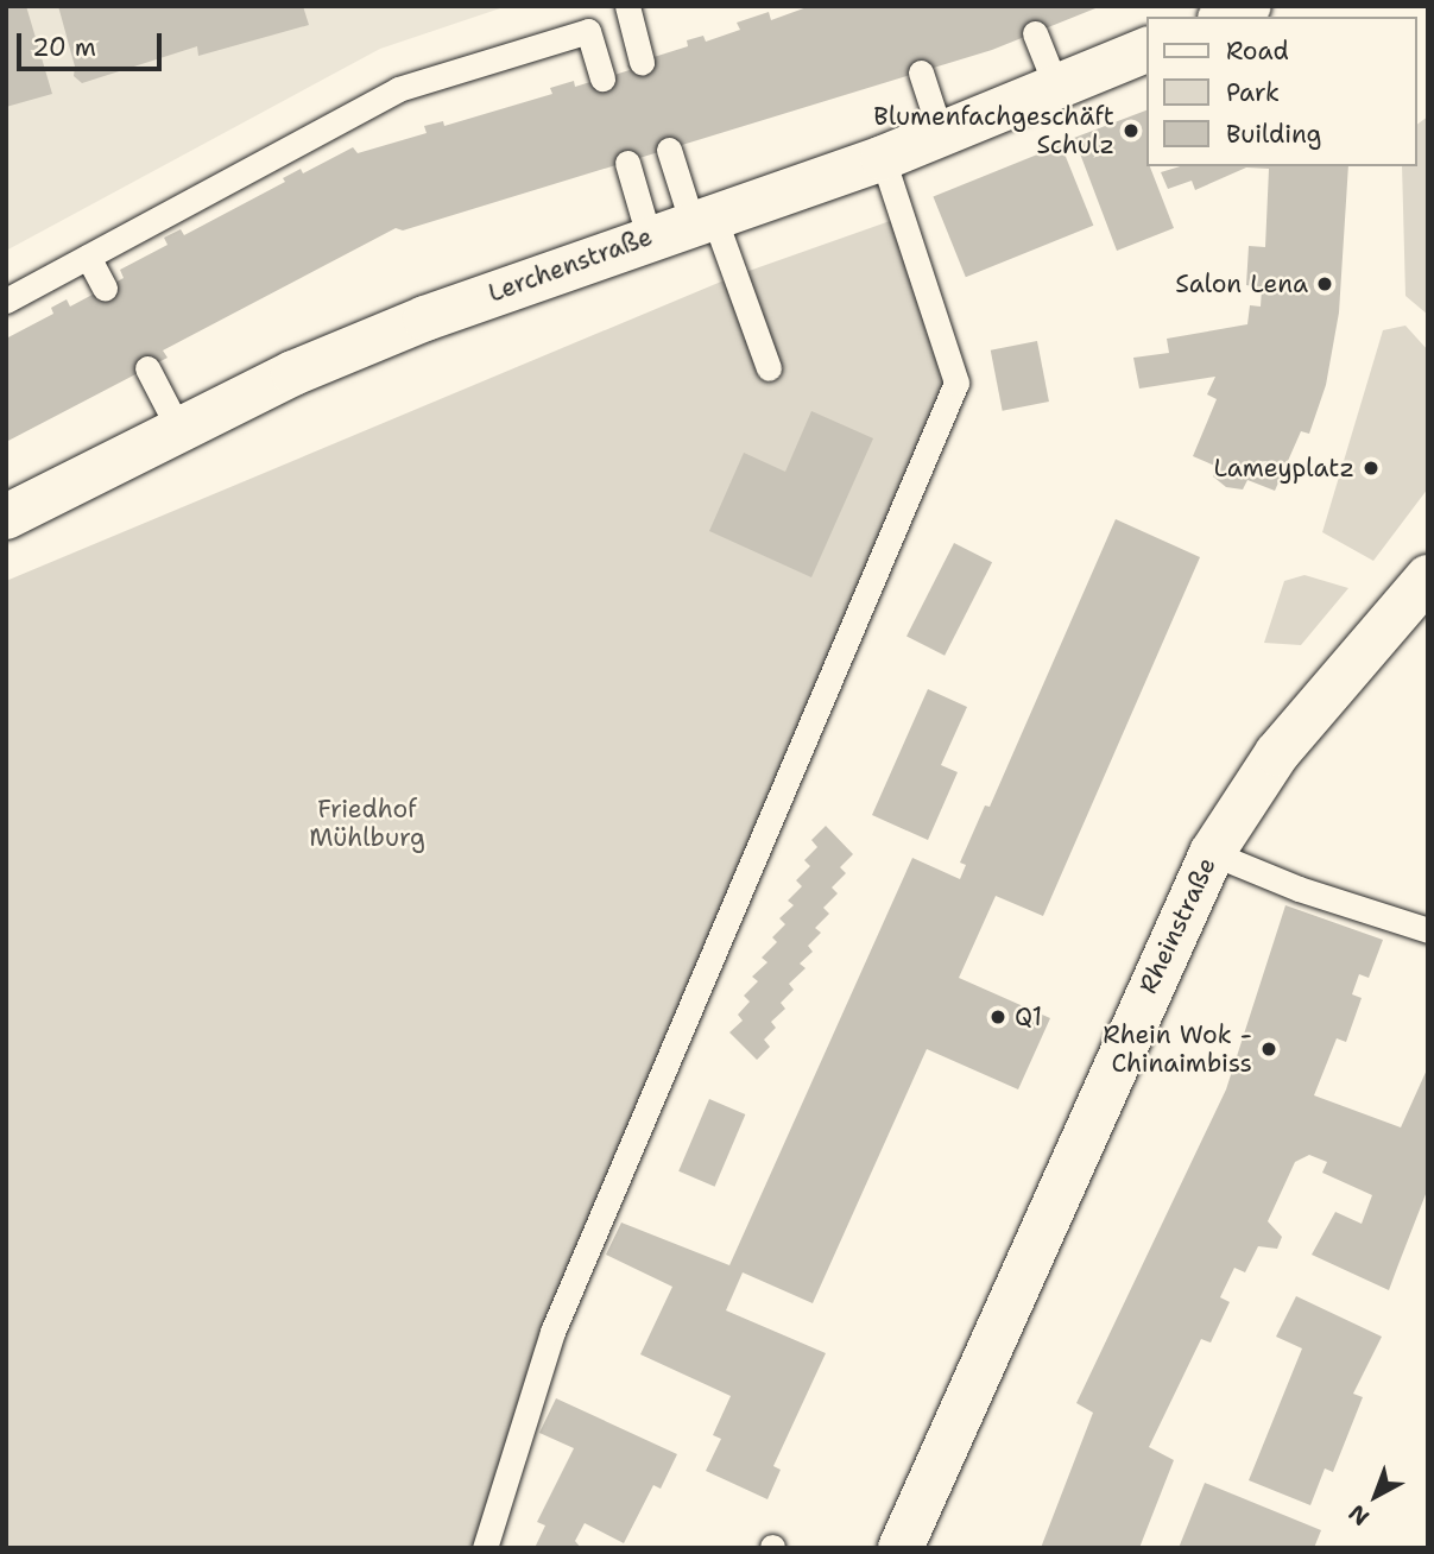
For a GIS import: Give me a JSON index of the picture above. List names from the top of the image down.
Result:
{
  "streets": {
    "street": ["Lerchenstraße", "Rheinstraße"]
  },
  "parks": ["Friedhof Mühlburg"],
  "places": [
    "Blumenfachgeschäft Schulz",
    "Salon Lena",
    "Lameyplatz",
    "Q1",
    "Rhein Wok - Chinaimbiss"
  ],
  "legend": ["Road", "Park", "Building"],
  "scale_bar": "20 m",
  "north": "bottom left"
}
